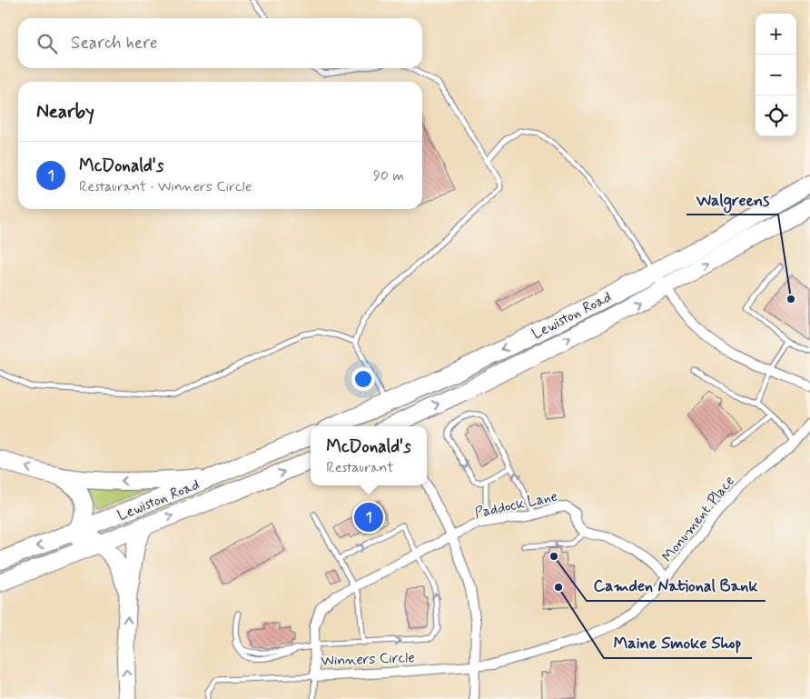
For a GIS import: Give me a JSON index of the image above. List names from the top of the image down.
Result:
{
  "streets": {
    "highway": ["Lewiston Road"],
    "street": ["Paddock Lane", "Monument Place", "Winners Circle"]
  },
  "crossings": [
    ["Paddock Lane", "Winners Circle"],
    ["Monument Place", "Winners Circle"]
  ],
  "places": ["Walgreens", "Camden National Bank", "Maine Smoke Shop"],
  "page": {
    "map_buttons": ["+", "−"],
    "search": "Search here",
    "heading": "Nearby",
    "list": [
      {
        "mark": "1",
        "name": "McDonald's",
        "note": "Restaurant · Winners Circle",
        "value": "90 m"
      }
    ],
    "popup": ["McDonald's", "Restaurant"],
    "pins": "1"
  }
}
